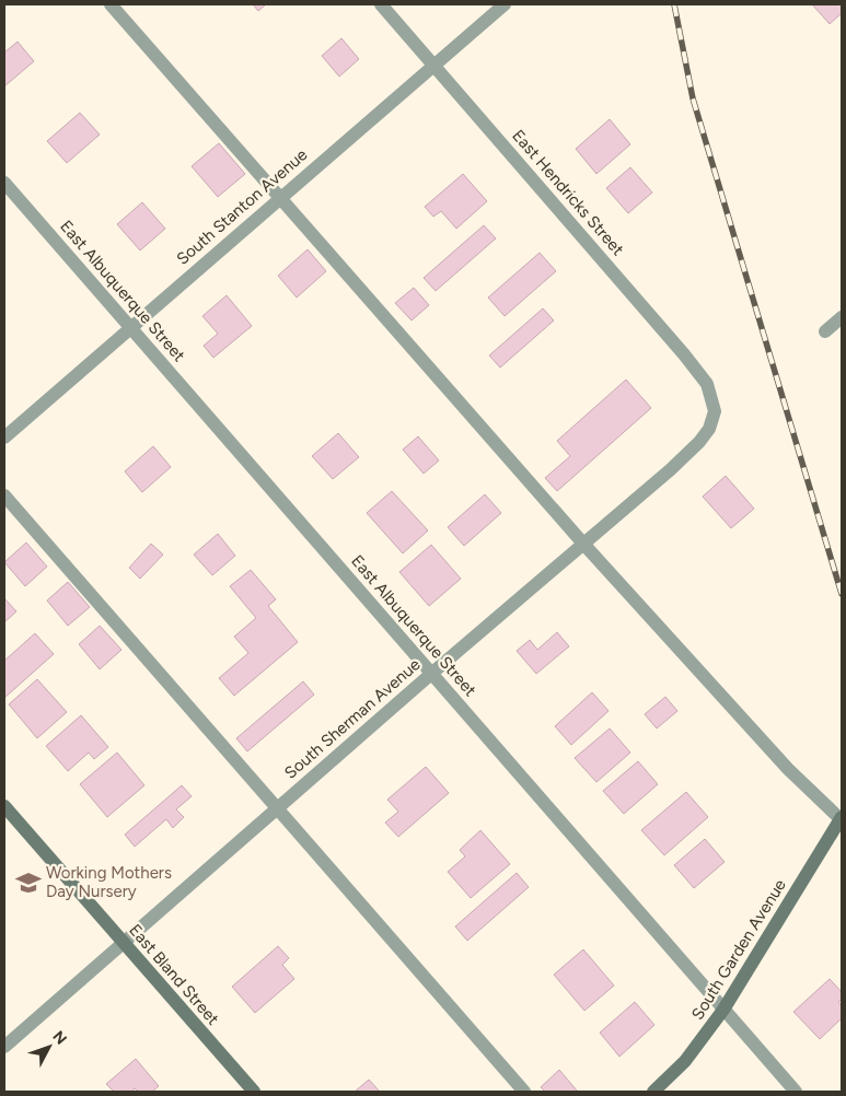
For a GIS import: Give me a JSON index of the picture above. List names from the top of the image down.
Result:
{
  "streets": {
    "street": [
      "East Hendricks Street",
      "South Stanton Avenue",
      "East Albuquerque Street",
      "South Sherman Avenue",
      "South Garden Avenue",
      "East Bland Street"
    ]
  },
  "crossings": [
    ["East Hendricks Street", "South Stanton Avenue"],
    ["East Hendricks Street", "South Sherman Avenue"],
    ["South Stanton Avenue", "East Albuquerque Street"],
    ["East Albuquerque Street", "South Sherman Avenue"],
    ["East Albuquerque Street", "South Garden Avenue"],
    ["South Sherman Avenue", "East Bland Street"]
  ],
  "places": {
    "school or university": ["Working Mothers Day Nursery"]
  },
  "north": "top right"
}
